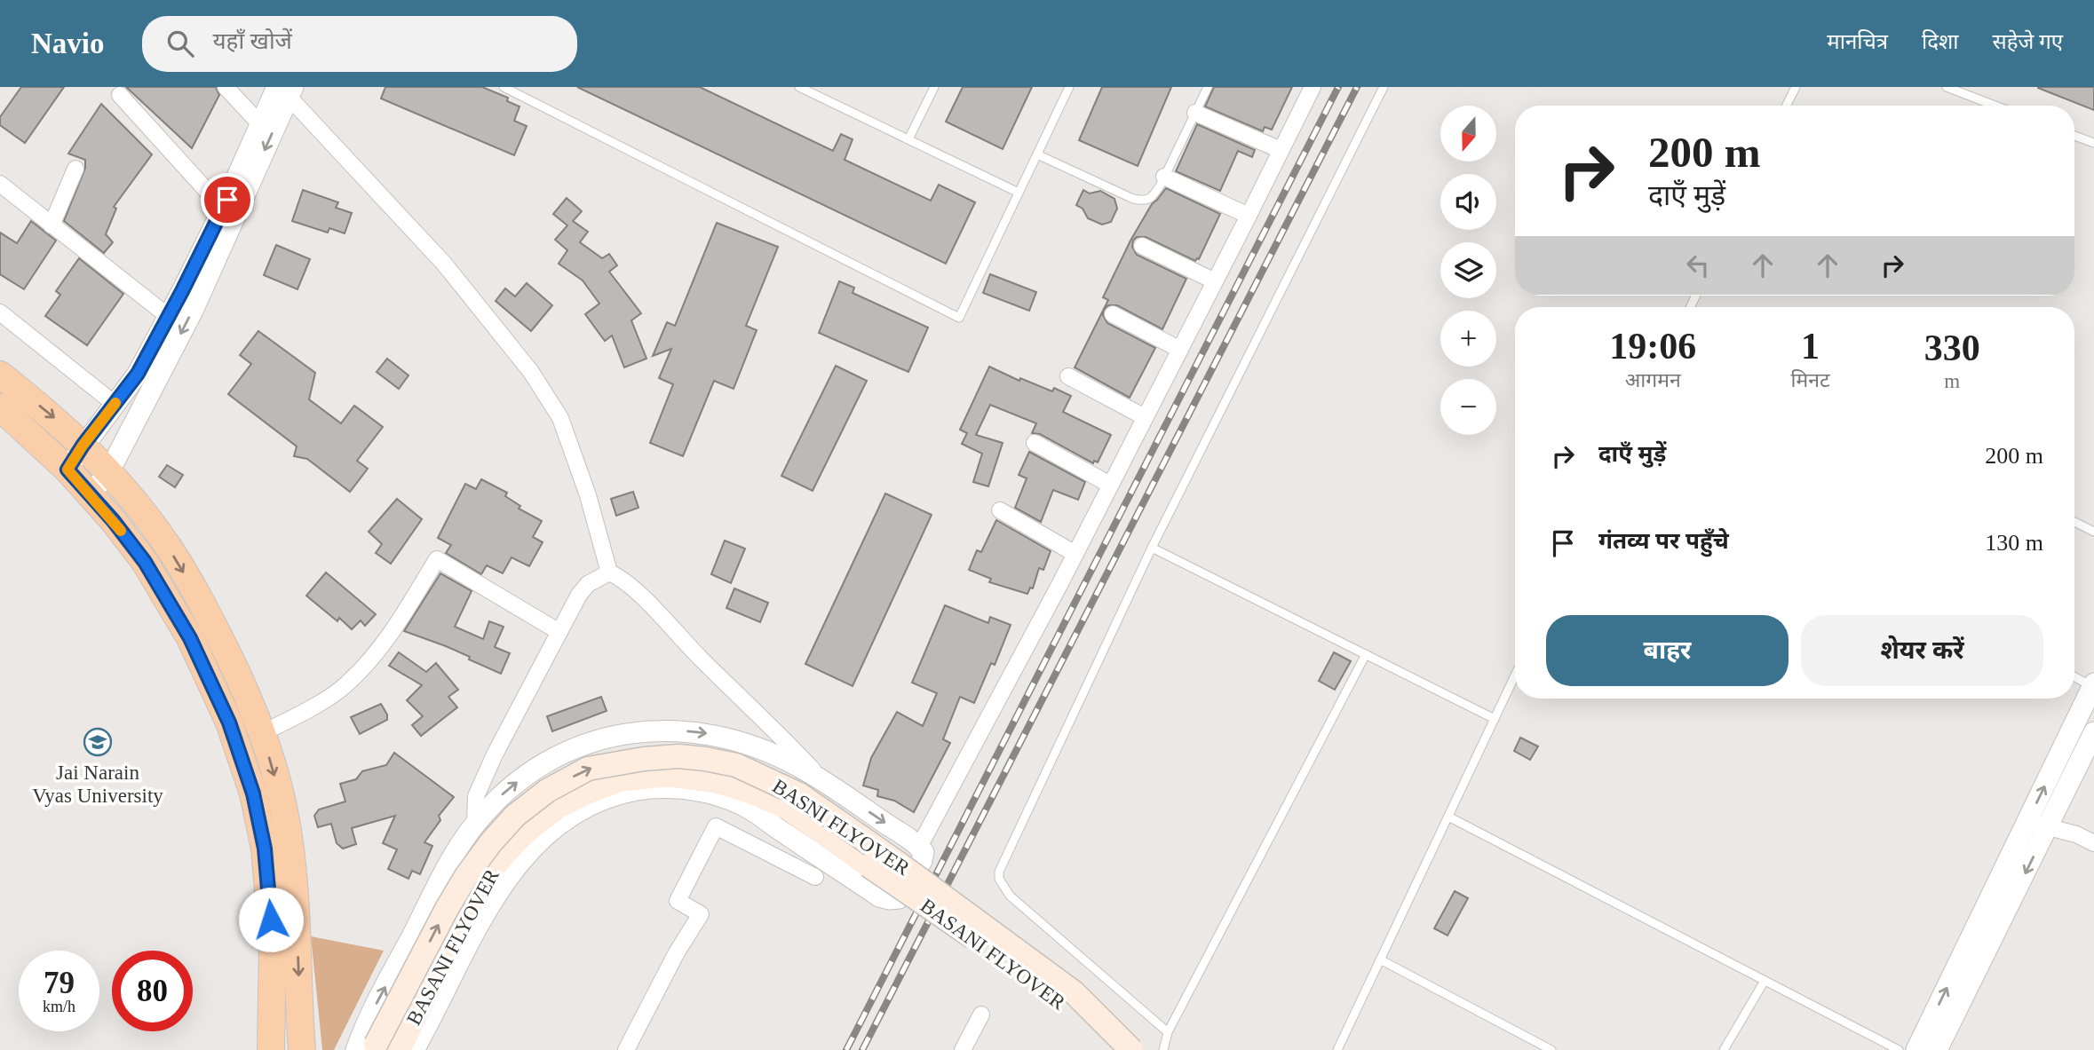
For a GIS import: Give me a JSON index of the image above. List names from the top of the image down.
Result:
{
  "streets": {
    "main road": ["BASNI FLYOVER", "BASANI FLYOVER"]
  },
  "places": {
    "school or university": ["Jai Narain Vyas University"]
  },
  "north": "bottom",
  "page": {
    "header": "Navio",
    "search": "यहाँ खोजें",
    "nav": ["मानचित्र", "दिशा", "सहेजे गए"],
    "map_buttons": ["+", "−"],
    "turn": ["200 m", "दाएँ मुड़ें"],
    "eta": [
      "19:06",
      "आगमन",
      "1",
      "मिनट",
      "330",
      "m"
    ],
    "list": [
      {
        "name": "दाएँ मुड़ें",
        "value": "200 m"
      },
      {
        "name": "गंतव्य पर पहुँचे",
        "value": "130 m"
      }
    ],
    "buttons": ["बाहर", "शेयर करें"],
    "speed": "79 km/h",
    "limit": "80"
  }
}
